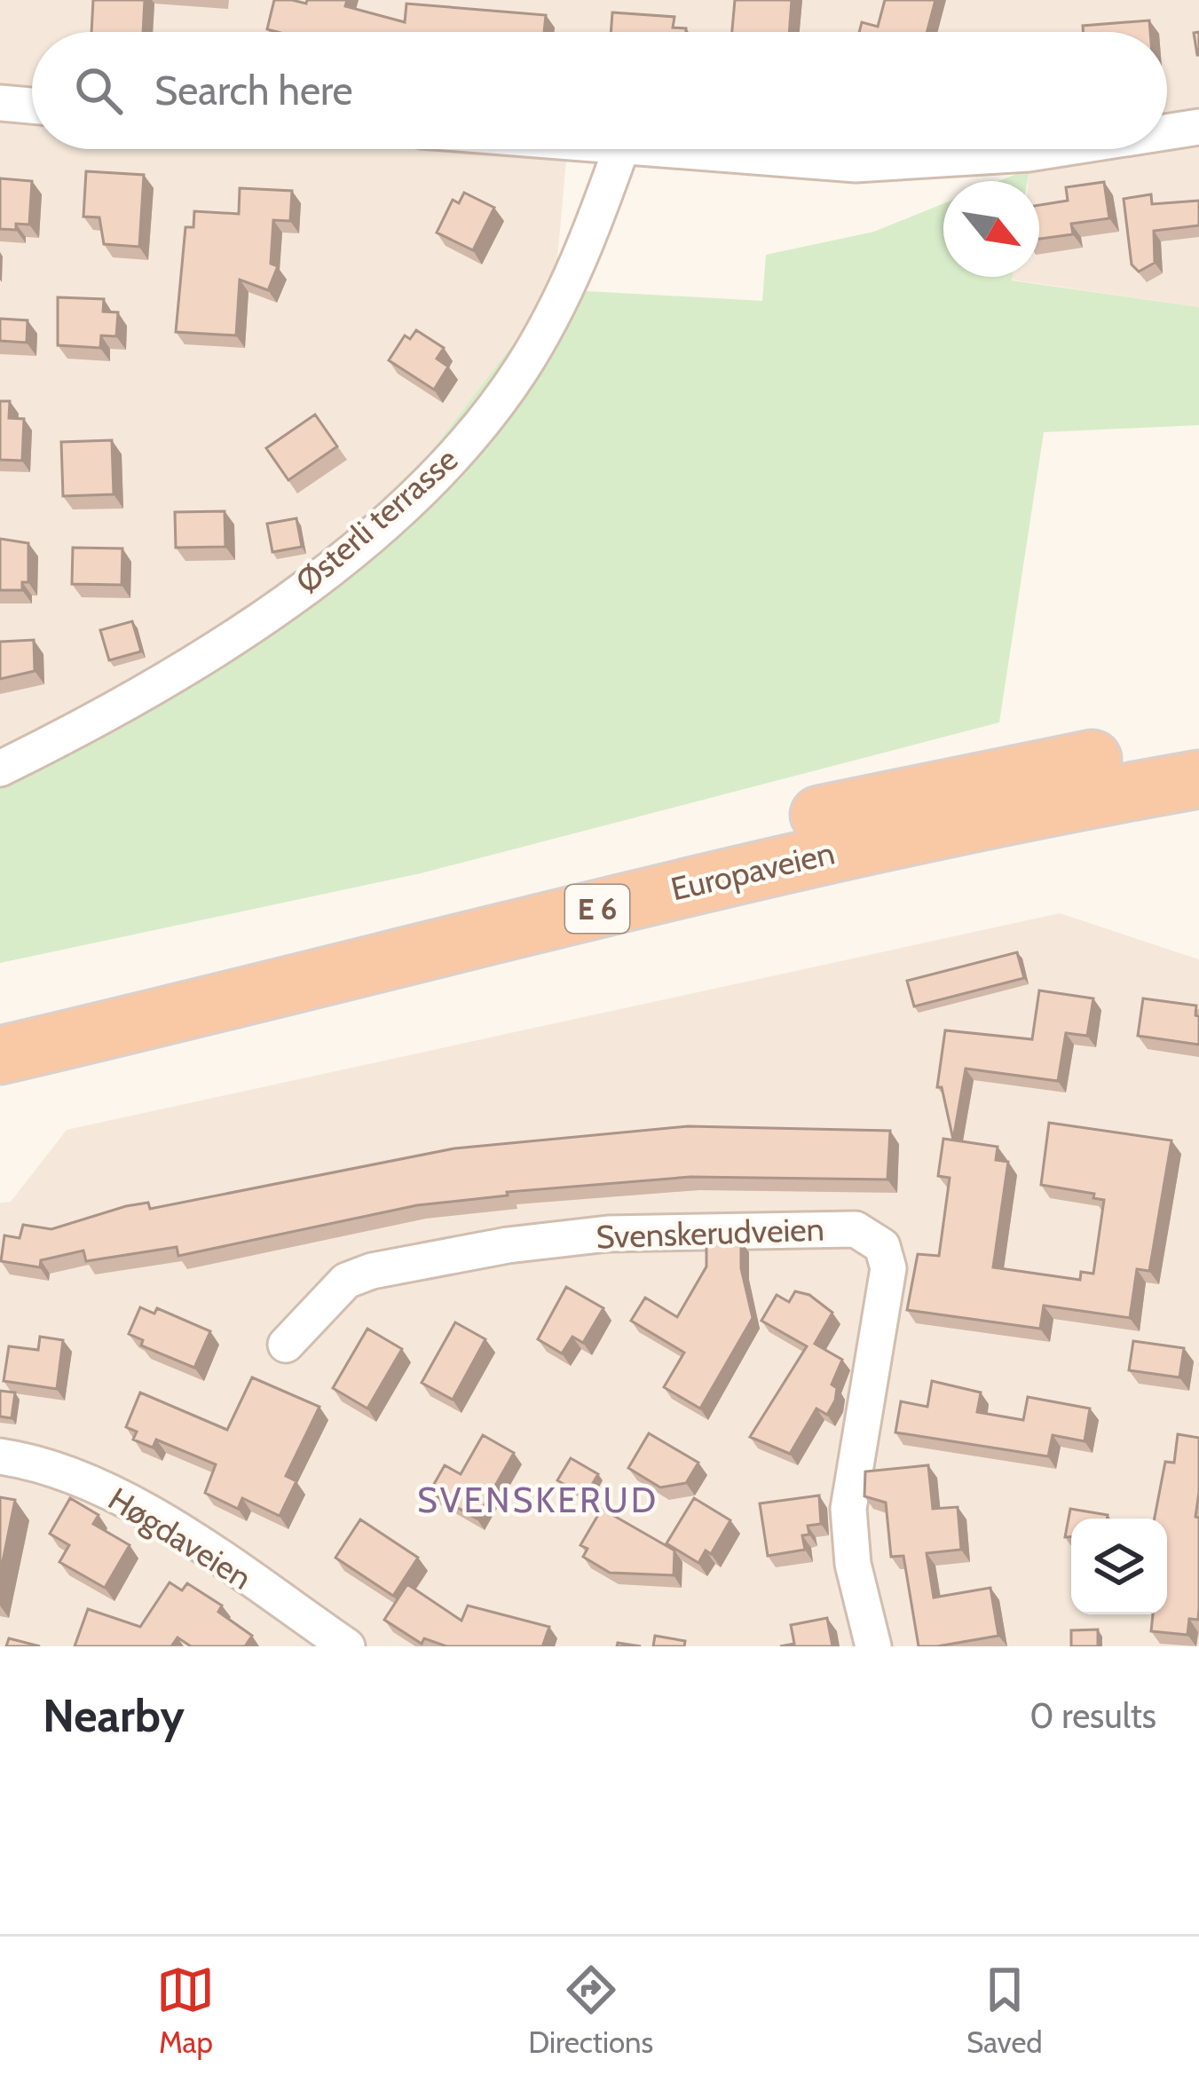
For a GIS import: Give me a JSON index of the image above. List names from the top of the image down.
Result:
{
  "streets": {
    "highway": ["Europaveien", "E 6"],
    "street": ["Østerli terrasse", "Svenskerudveien", "Høgdaveien"]
  },
  "districts": ["SVENSKERUD"],
  "north": "bottom right",
  "page": {
    "search": "Search here",
    "heading": ["Nearby", "0 results"],
    "nav": ["Map", "Directions", "Saved"]
  }
}
